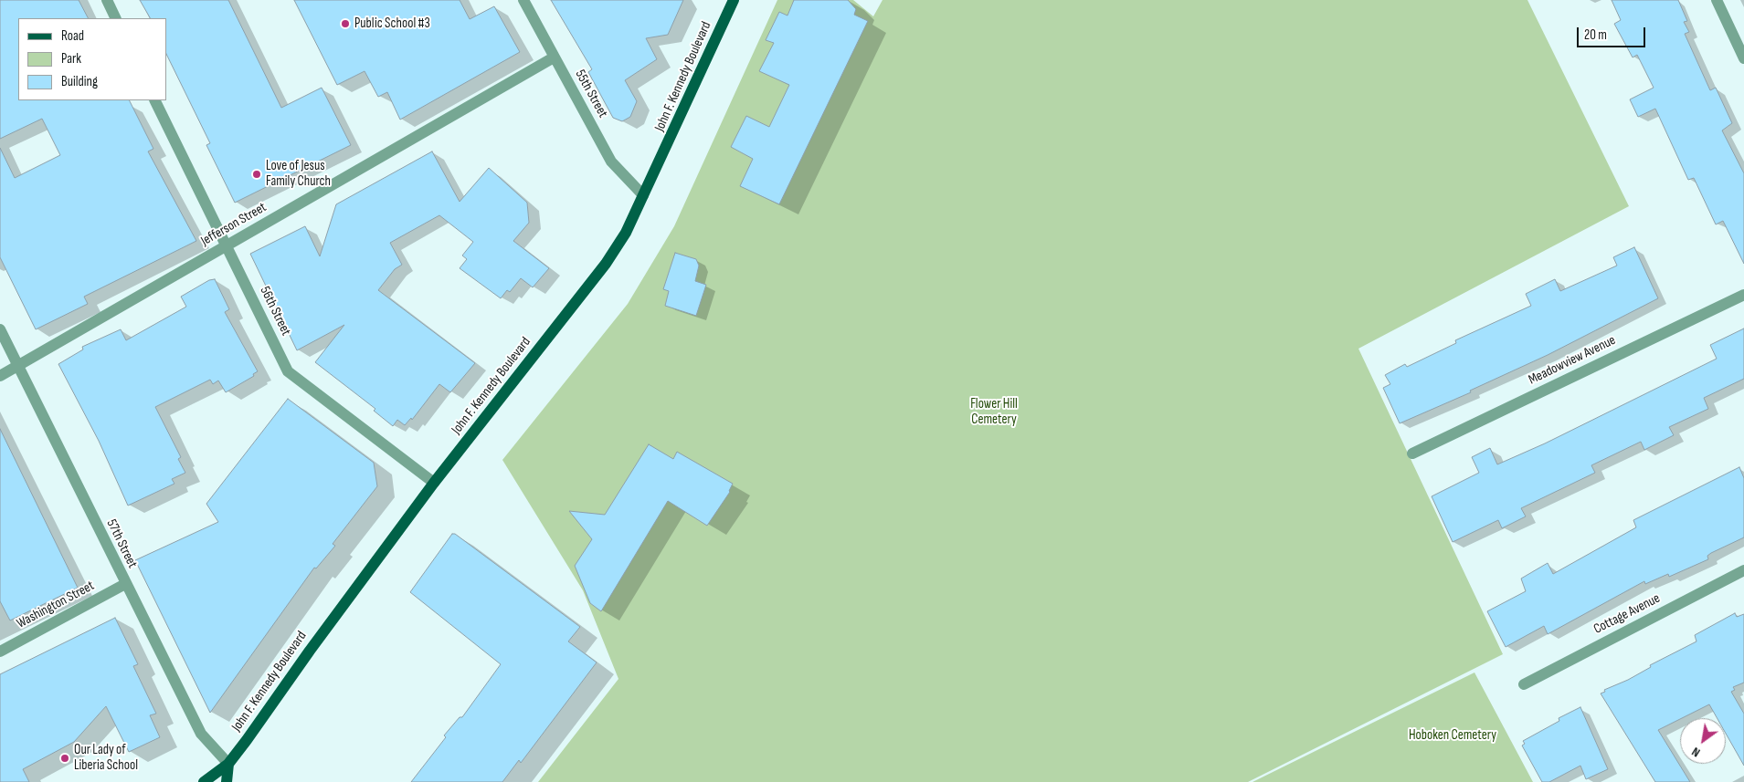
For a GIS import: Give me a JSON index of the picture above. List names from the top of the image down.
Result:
{
  "streets": {
    "main road": ["John F. Kennedy Boulevard"],
    "street": [
      "55th Street",
      "Jefferson Street",
      "56th Street",
      "Meadowview Avenue",
      "57th Street",
      "Washington Street",
      "Cottage Avenue"
    ]
  },
  "crossings": [
    ["John F. Kennedy Boulevard", "55th Street"],
    ["John F. Kennedy Boulevard", "56th Street"],
    ["John F. Kennedy Boulevard", "57th Street"],
    ["55th Street", "Jefferson Street"],
    ["Jefferson Street", "56th Street"],
    ["Jefferson Street", "57th Street"],
    ["57th Street", "Washington Street"]
  ],
  "parks": ["Flower Hill Cemetery", "Hoboken Cemetery"],
  "places": ["Public School #3", "Love of Jesus Family Church", "Our Lady of Liberia School"],
  "legend": ["Road", "Park", "Building"],
  "scale_bar": "20 m",
  "north": "bottom left"
}
